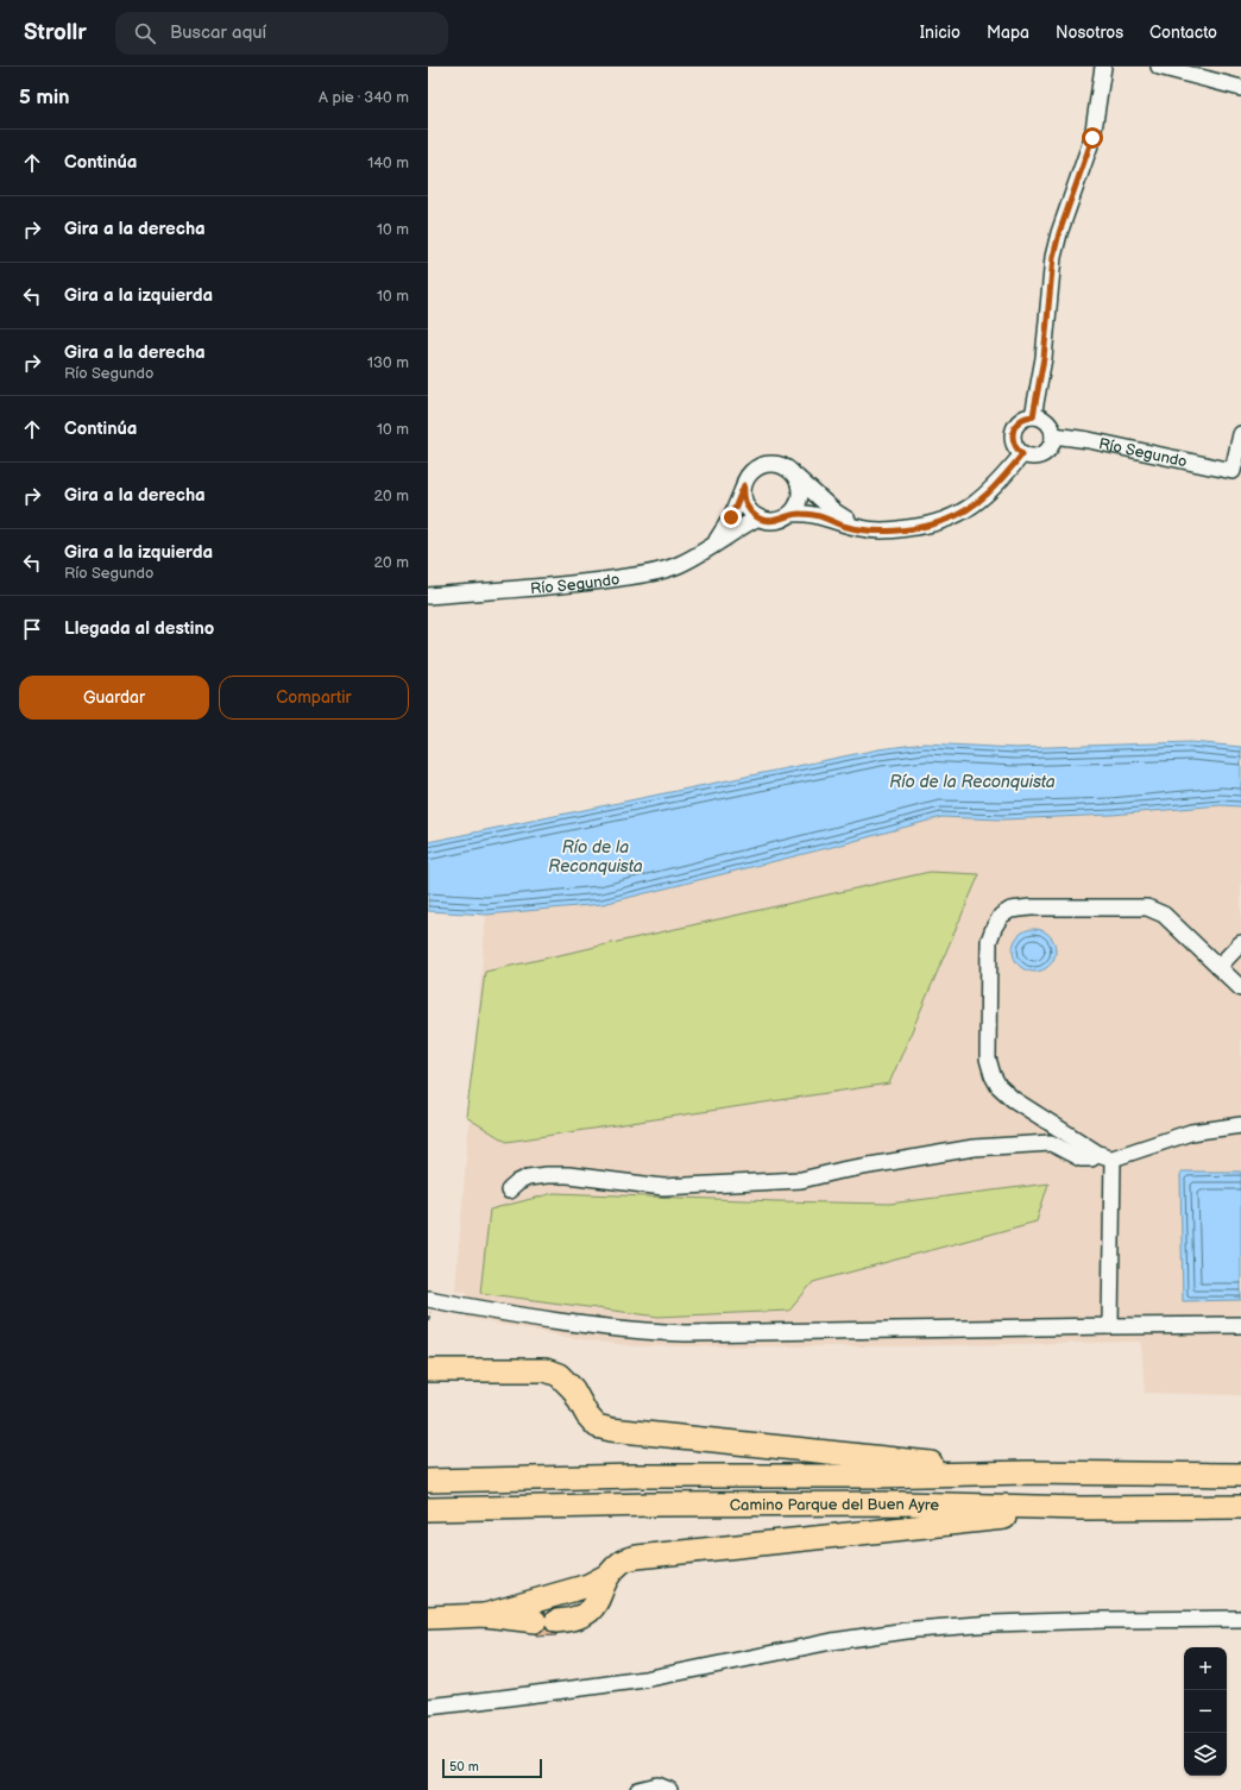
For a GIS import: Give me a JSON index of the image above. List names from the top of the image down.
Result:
{
  "streets": {
    "highway": ["Camino Parque del Buen Ayre"],
    "street": ["Río Segundo"]
  },
  "water": ["Río de la Reconquista"],
  "scale_bar": "50 m",
  "page": {
    "header": "Strollr",
    "search": "Buscar aquí",
    "nav": [
      "Inicio",
      "Mapa",
      "Nosotros",
      "Contacto"
    ],
    "heading": ["5 min", "A pie · 340 m"],
    "list": [
      ["Continúa", "140 m"],
      ["Gira a la derecha", "10 m"],
      ["Gira a la izquierda", "10 m"],
      ["Gira a la derecha", "Río Segundo", "130 m"],
      ["Continúa", "10 m"],
      ["Gira a la derecha", "20 m"],
      ["Gira a la izquierda", "Río Segundo", "20 m"],
      "Llegada al destino"
    ],
    "buttons": ["Guardar", "Compartir"],
    "map_buttons": ["+", "−"],
    "scale": "50 m"
  }
}
